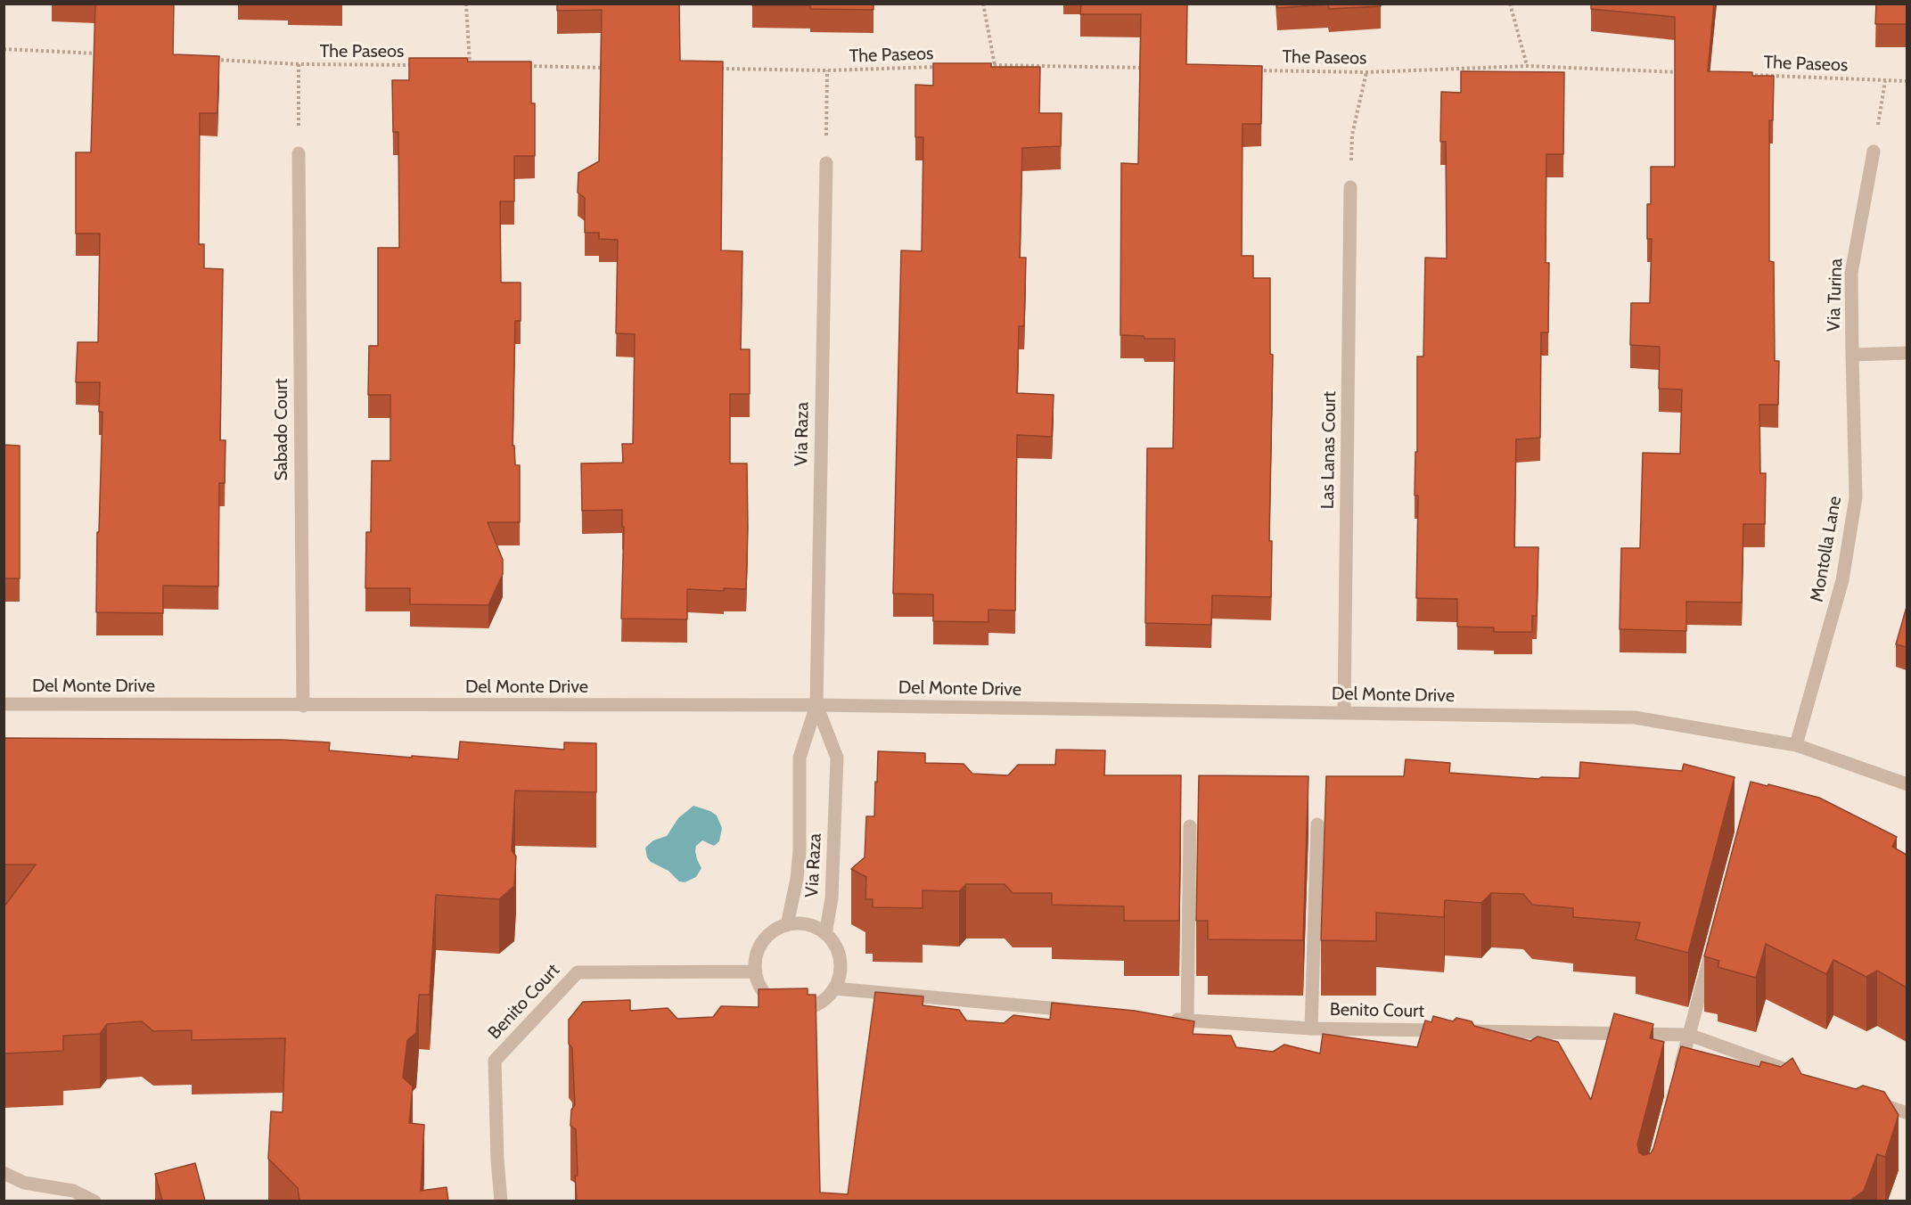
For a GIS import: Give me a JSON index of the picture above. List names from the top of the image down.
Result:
{
  "streets": {
    "street": [
      "Via Turina",
      "Sabado Court",
      "Via Raza",
      "Las Lanas Court",
      "Montolla Lane",
      "Del Monte Drive",
      "Benito Court"
    ],
    "path": ["The Paseos"]
  },
  "crossings": [
    ["Via Turina", "Montolla Lane"],
    ["Sabado Court", "Del Monte Drive"],
    ["Via Raza", "Del Monte Drive"],
    ["Via Raza", "Benito Court"],
    ["Las Lanas Court", "Del Monte Drive"],
    ["Montolla Lane", "Del Monte Drive"]
  ]
}
